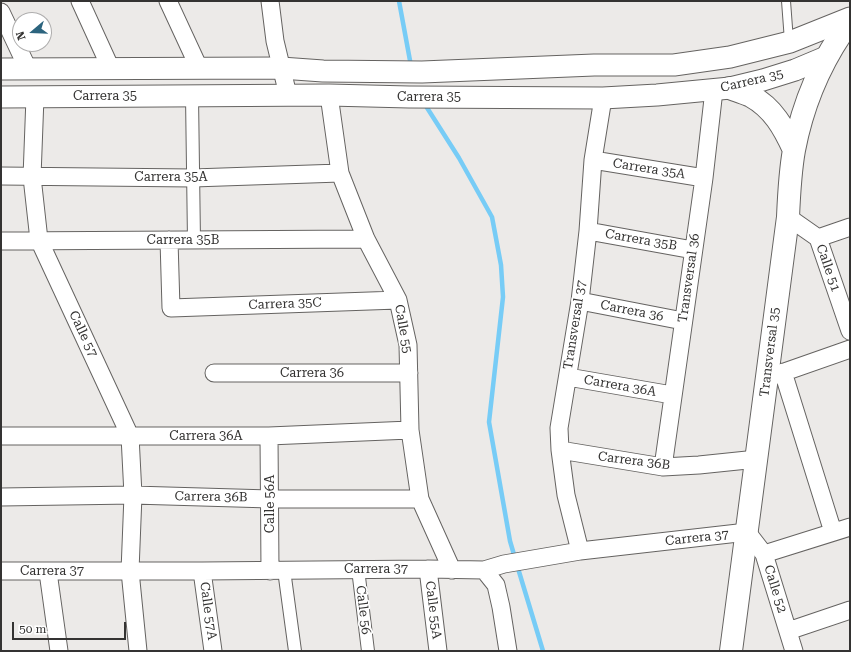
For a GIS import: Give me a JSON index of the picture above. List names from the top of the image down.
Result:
{
  "streets": {
    "main road": ["Carrera 35", "Transversal 35"],
    "street": [
      "Carrera 35A",
      "Carrera 35B",
      "Calle 51",
      "Transversal 36",
      "Carrera 35C",
      "Carrera 36",
      "Transversal 37",
      "Calle 55",
      "Calle 57",
      "Carrera 36A",
      "Carrera 36B",
      "Calle 56A",
      "Carrera 37",
      "Calle 52",
      "Calle 56",
      "Calle 55A",
      "Calle 57A"
    ]
  },
  "crossings": [
    ["Carrera 35", "Transversal 36"],
    ["Carrera 35", "Transversal 37"],
    ["Carrera 35", "Calle 55"],
    ["Carrera 35", "Calle 57"],
    ["Carrera 35", "Transversal 35"],
    ["Carrera 35A", "Transversal 36"],
    ["Carrera 35A", "Transversal 37"],
    ["Carrera 35A", "Calle 55"],
    ["Carrera 35A", "Calle 57"],
    ["Carrera 35B", "Transversal 36"],
    ["Carrera 35B", "Carrera 35C"],
    ["Carrera 35B", "Transversal 37"],
    ["Carrera 35B", "Calle 55"],
    ["Carrera 35B", "Calle 57"],
    ["Calle 51", "Transversal 35"],
    ["Transversal 36", "Carrera 36"],
    ["Transversal 36", "Carrera 36A"],
    ["Transversal 36", "Carrera 36B"],
    ["Carrera 35C", "Calle 55"],
    ["Carrera 36", "Transversal 37"],
    ["Carrera 36", "Calle 55"],
    ["Transversal 37", "Carrera 36A"],
    ["Transversal 37", "Carrera 36B"],
    ["Transversal 37", "Carrera 37"],
    ["Calle 55", "Carrera 36A"],
    ["Calle 55", "Carrera 36B"],
    ["Calle 55", "Carrera 37"],
    ["Calle 57", "Carrera 36A"],
    ["Calle 57", "Carrera 36B"],
    ["Calle 57", "Carrera 37"],
    ["Transversal 35", "Carrera 36B"],
    ["Transversal 35", "Carrera 37"],
    ["Transversal 35", "Calle 52"],
    ["Carrera 36A", "Calle 56A"],
    ["Carrera 36B", "Calle 56A"],
    ["Calle 56A", "Carrera 37"],
    ["Carrera 37", "Calle 52"],
    ["Carrera 37", "Calle 56"],
    ["Carrera 37", "Calle 55A"],
    ["Carrera 37", "Calle 57A"]
  ],
  "scale_bar": "50 m",
  "north": "left"
}
